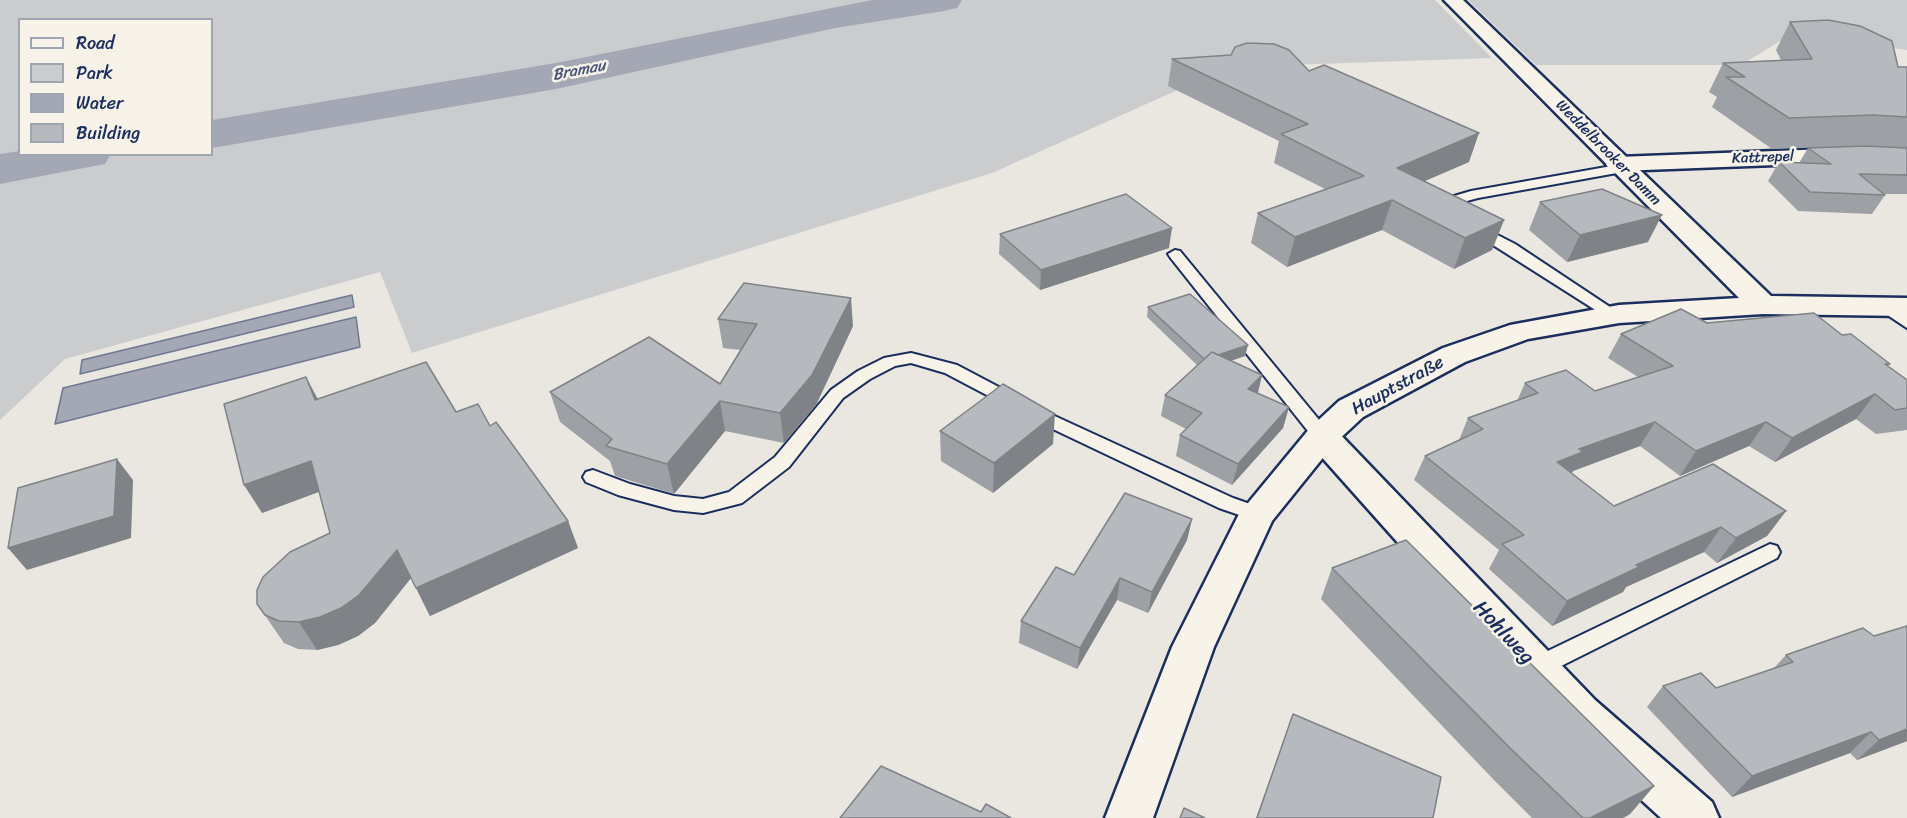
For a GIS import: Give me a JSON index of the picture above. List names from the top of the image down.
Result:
{
  "streets": {
    "street": [
      "Weddelbrooker Damm",
      "Kattrepel",
      "Hauptstraße",
      "Hohlweg"
    ]
  },
  "crossings": [
    ["Weddelbrooker Damm", "Kattrepel"],
    ["Weddelbrooker Damm", "Hauptstraße"],
    ["Hauptstraße", "Hohlweg"]
  ],
  "water": ["Bramau"],
  "legend": [
    "Road",
    "Park",
    "Water",
    "Building"
  ]
}
